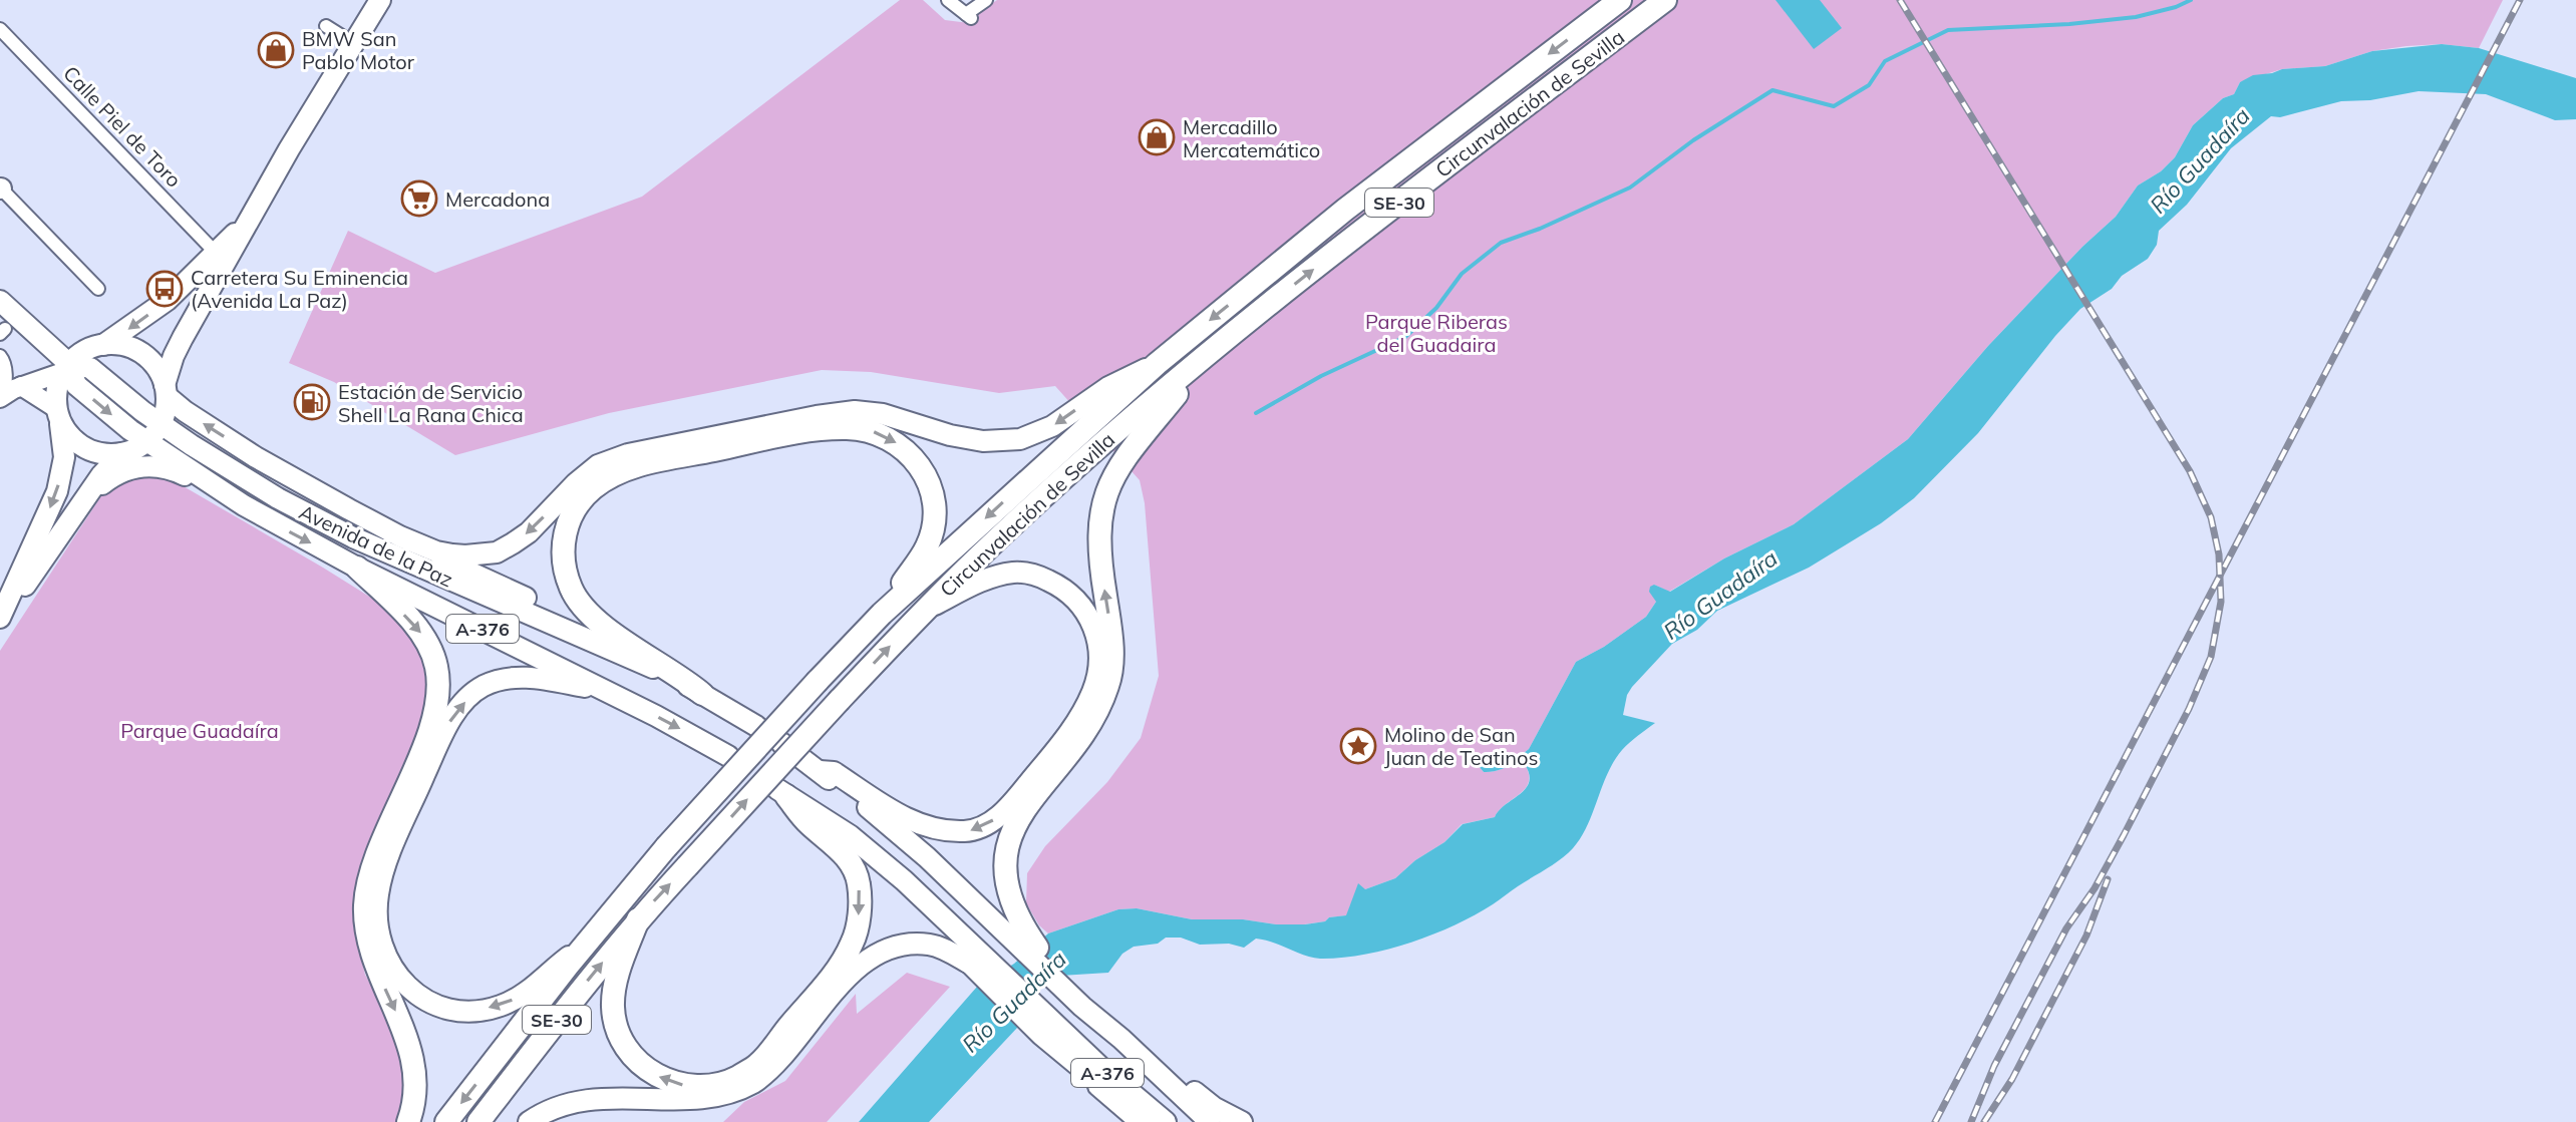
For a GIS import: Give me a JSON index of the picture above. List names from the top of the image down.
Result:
{
  "streets": {
    "highway": ["Circunvalación de Sevilla", "SE-30"],
    "main road": ["Avenida de la Paz", "A-376"],
    "street": ["Calle Piel de Toro"]
  },
  "crossings": [
    ["Avenida de la Paz", "A-376"]
  ],
  "water": ["Río Guadaíra"],
  "parks": ["Parque Riberas del Guadaira", "Parque Guadaíra"],
  "places": {
    "shop": ["BMW San Pablo Motor", "Mercadillo Mercatemático"],
    "supermarket": ["Mercadona"],
    "bus stop": ["Carretera Su Eminencia (Avenida La Paz)"],
    "fuel station": ["Estación de Servicio Shell La Rana Chica"],
    "place": ["Molino de San Juan de Teatinos"]
  }
}
